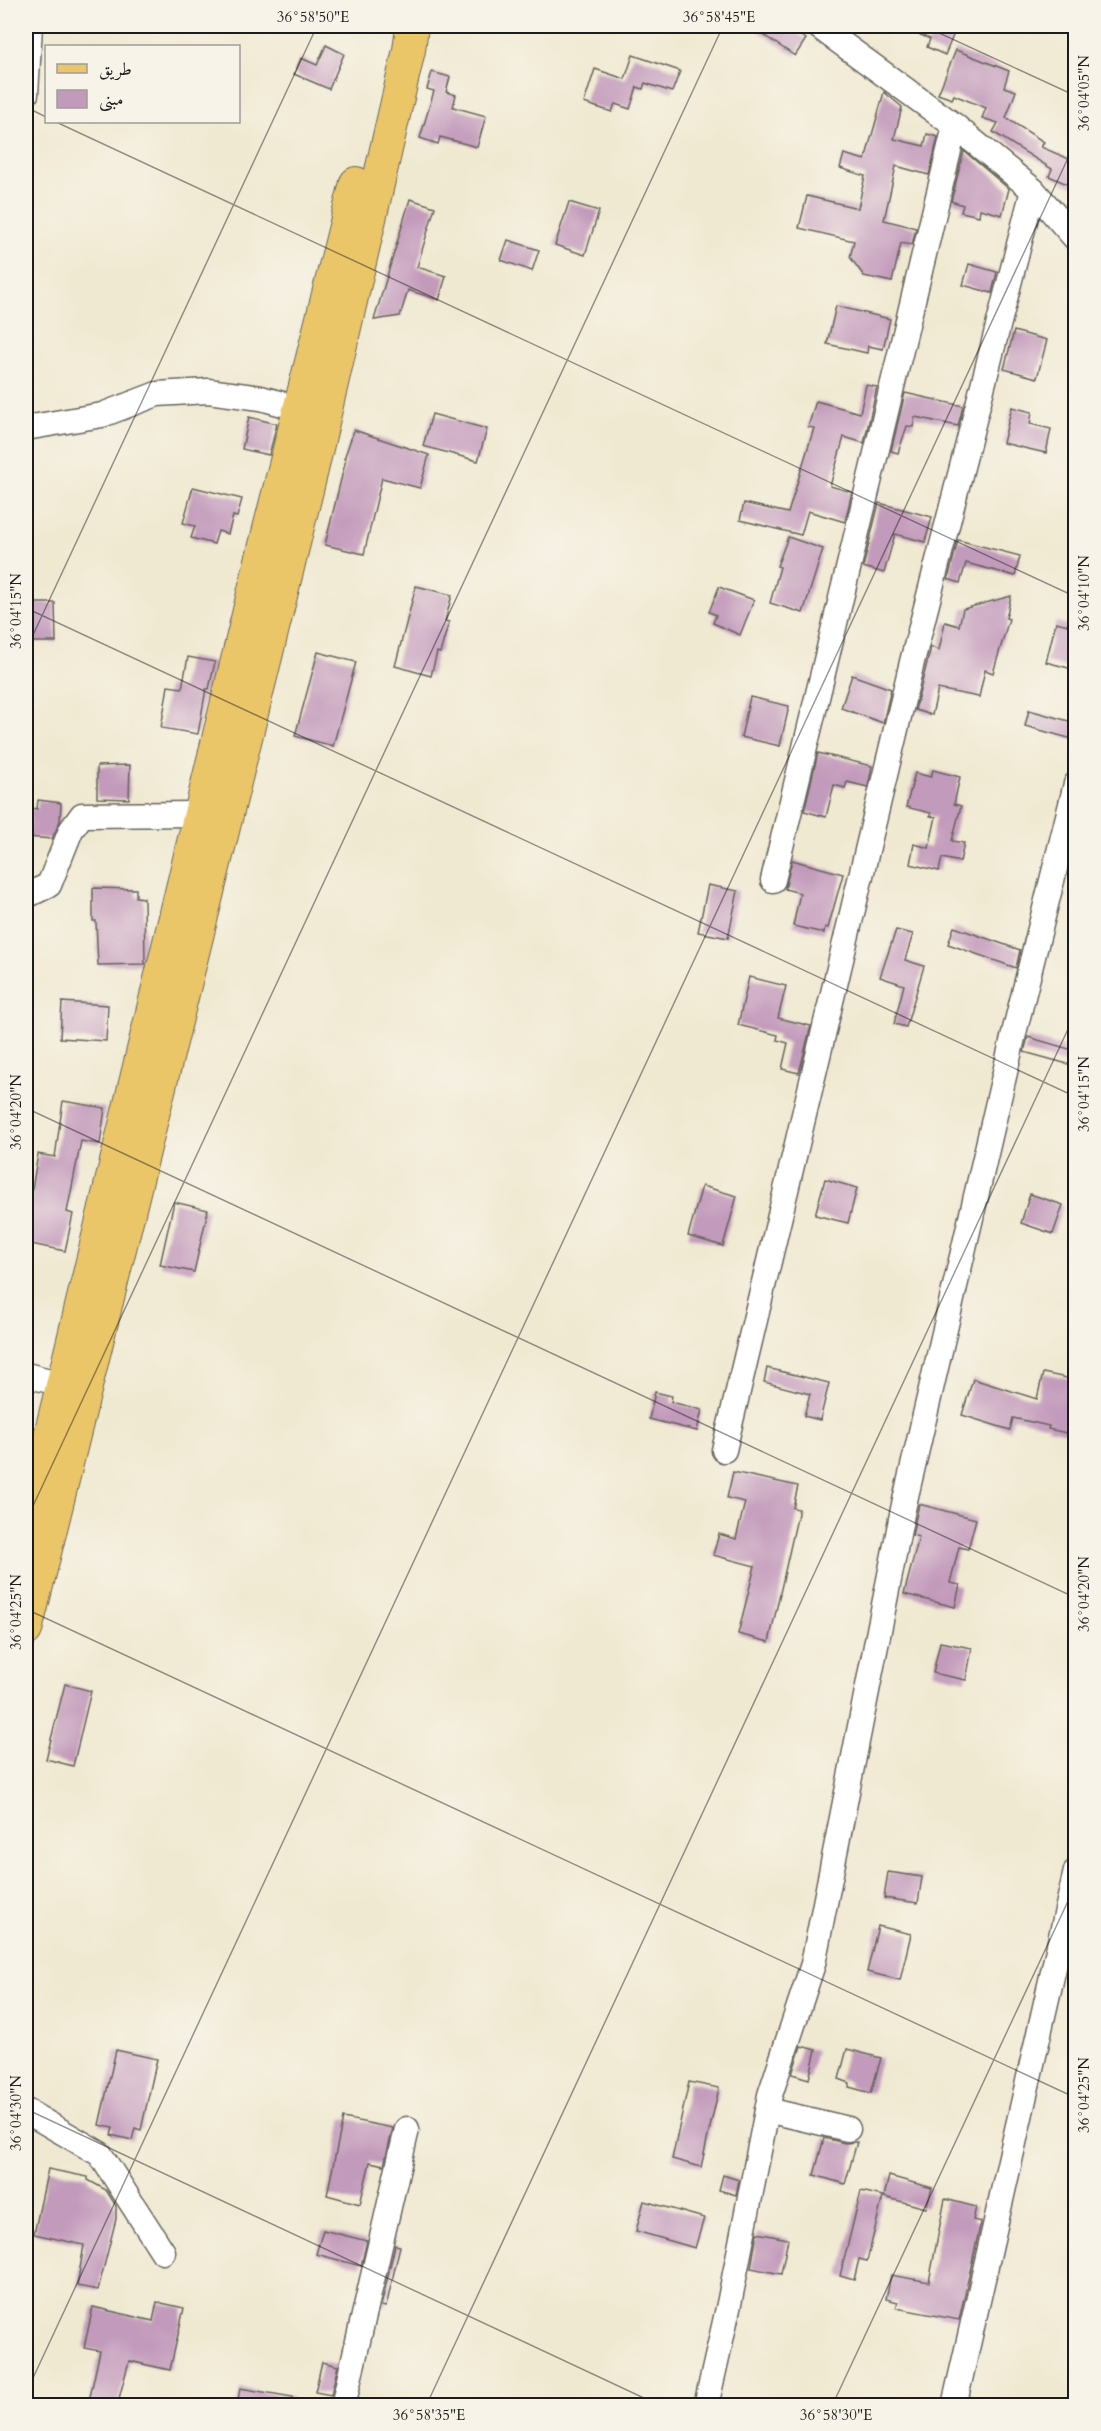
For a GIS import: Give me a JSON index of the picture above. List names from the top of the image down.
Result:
{
  "legend": ["طريق", "مبنى"],
  "coordinates": [
    "36°58'50\"E",
    "36°58'45\"E",
    "36°04'05\"N",
    "36°04'10\"N",
    "36°04'15\"N",
    "36°04'20\"N",
    "36°04'25\"N",
    "36°04'30\"N",
    "36°58'35\"E",
    "36°58'30\"E"
  ]
}
